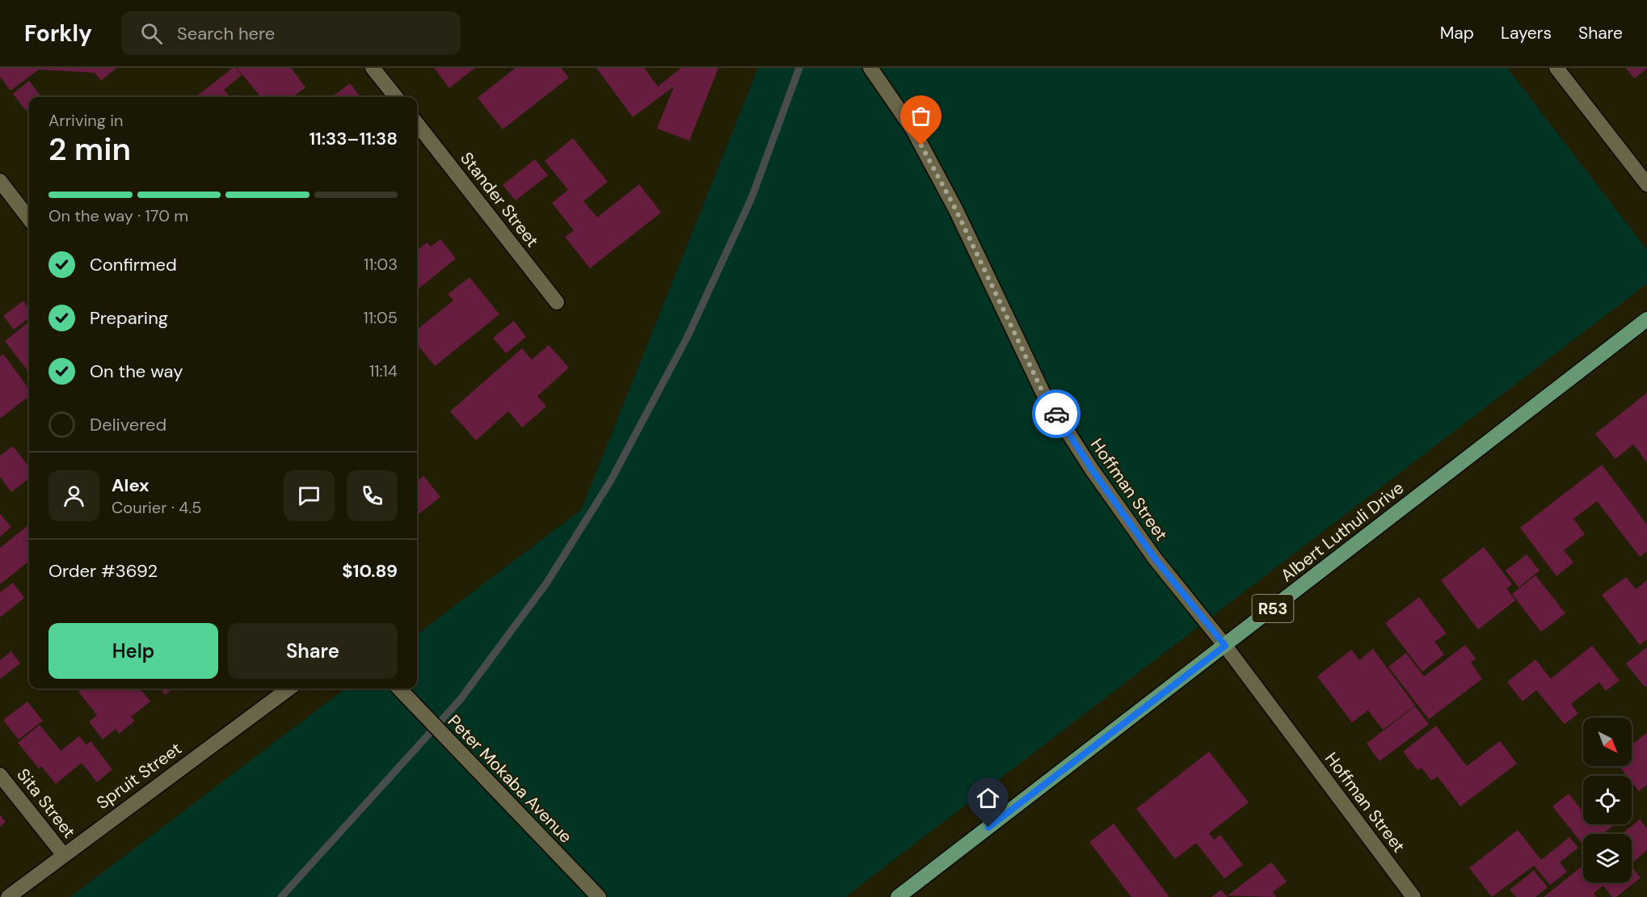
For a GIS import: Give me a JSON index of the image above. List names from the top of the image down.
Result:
{
  "streets": {
    "main road": ["Albert Luthuli Drive", "R53"],
    "street": [
      "Stander Street",
      "Hoffman Street",
      "Spruit Street",
      "Peter Mokaba Avenue",
      "Sita Street"
    ]
  },
  "crossings": [
    ["Hoffman Street", "Albert Luthuli Drive"],
    ["Spruit Street", "Sita Street"]
  ],
  "north": "bottom right",
  "page": {
    "header": "Forkly",
    "search": "Search here",
    "nav": ["Map", "Layers", "Share"],
    "heading": ["2 min", "Arriving in", "11:33–11:38"],
    "panel": [
      "Alex",
      "Courier · 4.5",
      "Order #3692",
      "$10.89"
    ],
    "bar": "On the way · 170 m",
    "list": [
      ["Confirmed", "11:03"],
      ["Preparing", "11:05"],
      ["On the way", "11:14"],
      "Delivered"
    ],
    "buttons": ["Help", "Share"]
  }
}
